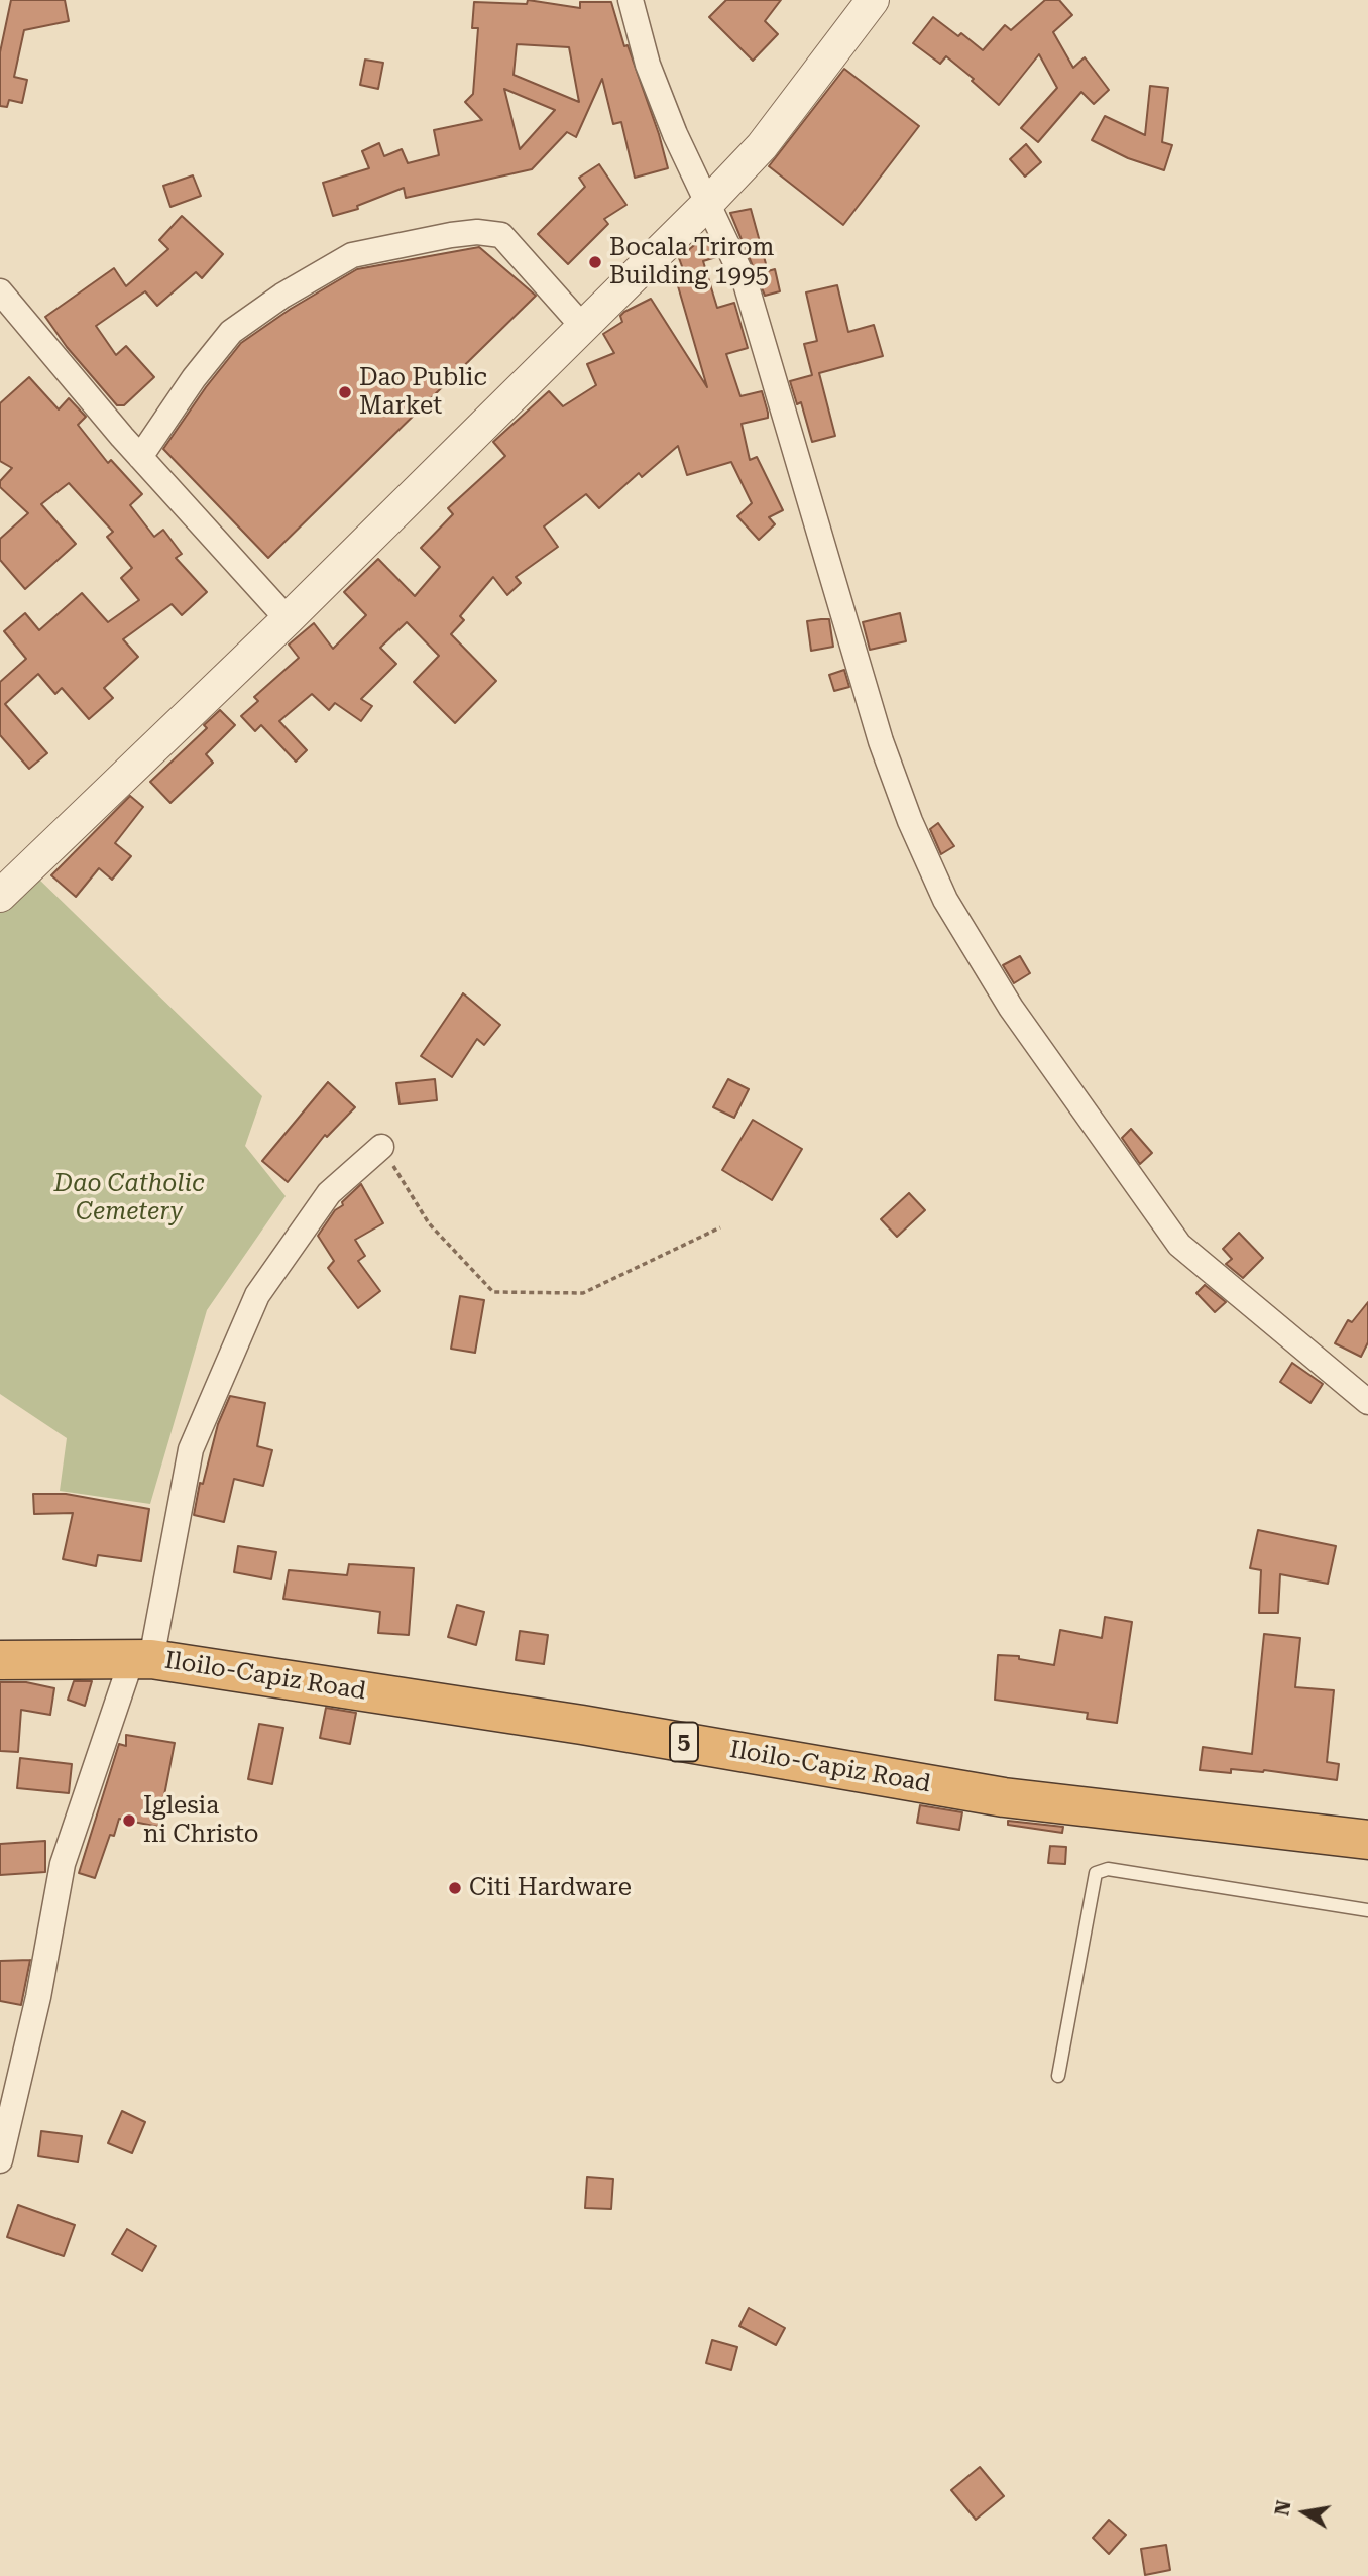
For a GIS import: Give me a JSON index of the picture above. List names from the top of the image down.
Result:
{
  "streets": {
    "highway": ["Iloilo-Capiz Road", "5"]
  },
  "parks": ["Dao Catholic Cemetery"],
  "places": [
    "Bocala Trirom Building 1995",
    "Dao Public Market",
    "Iglesia ni Christo",
    "Citi Hardware"
  ],
  "north": "left"
}
